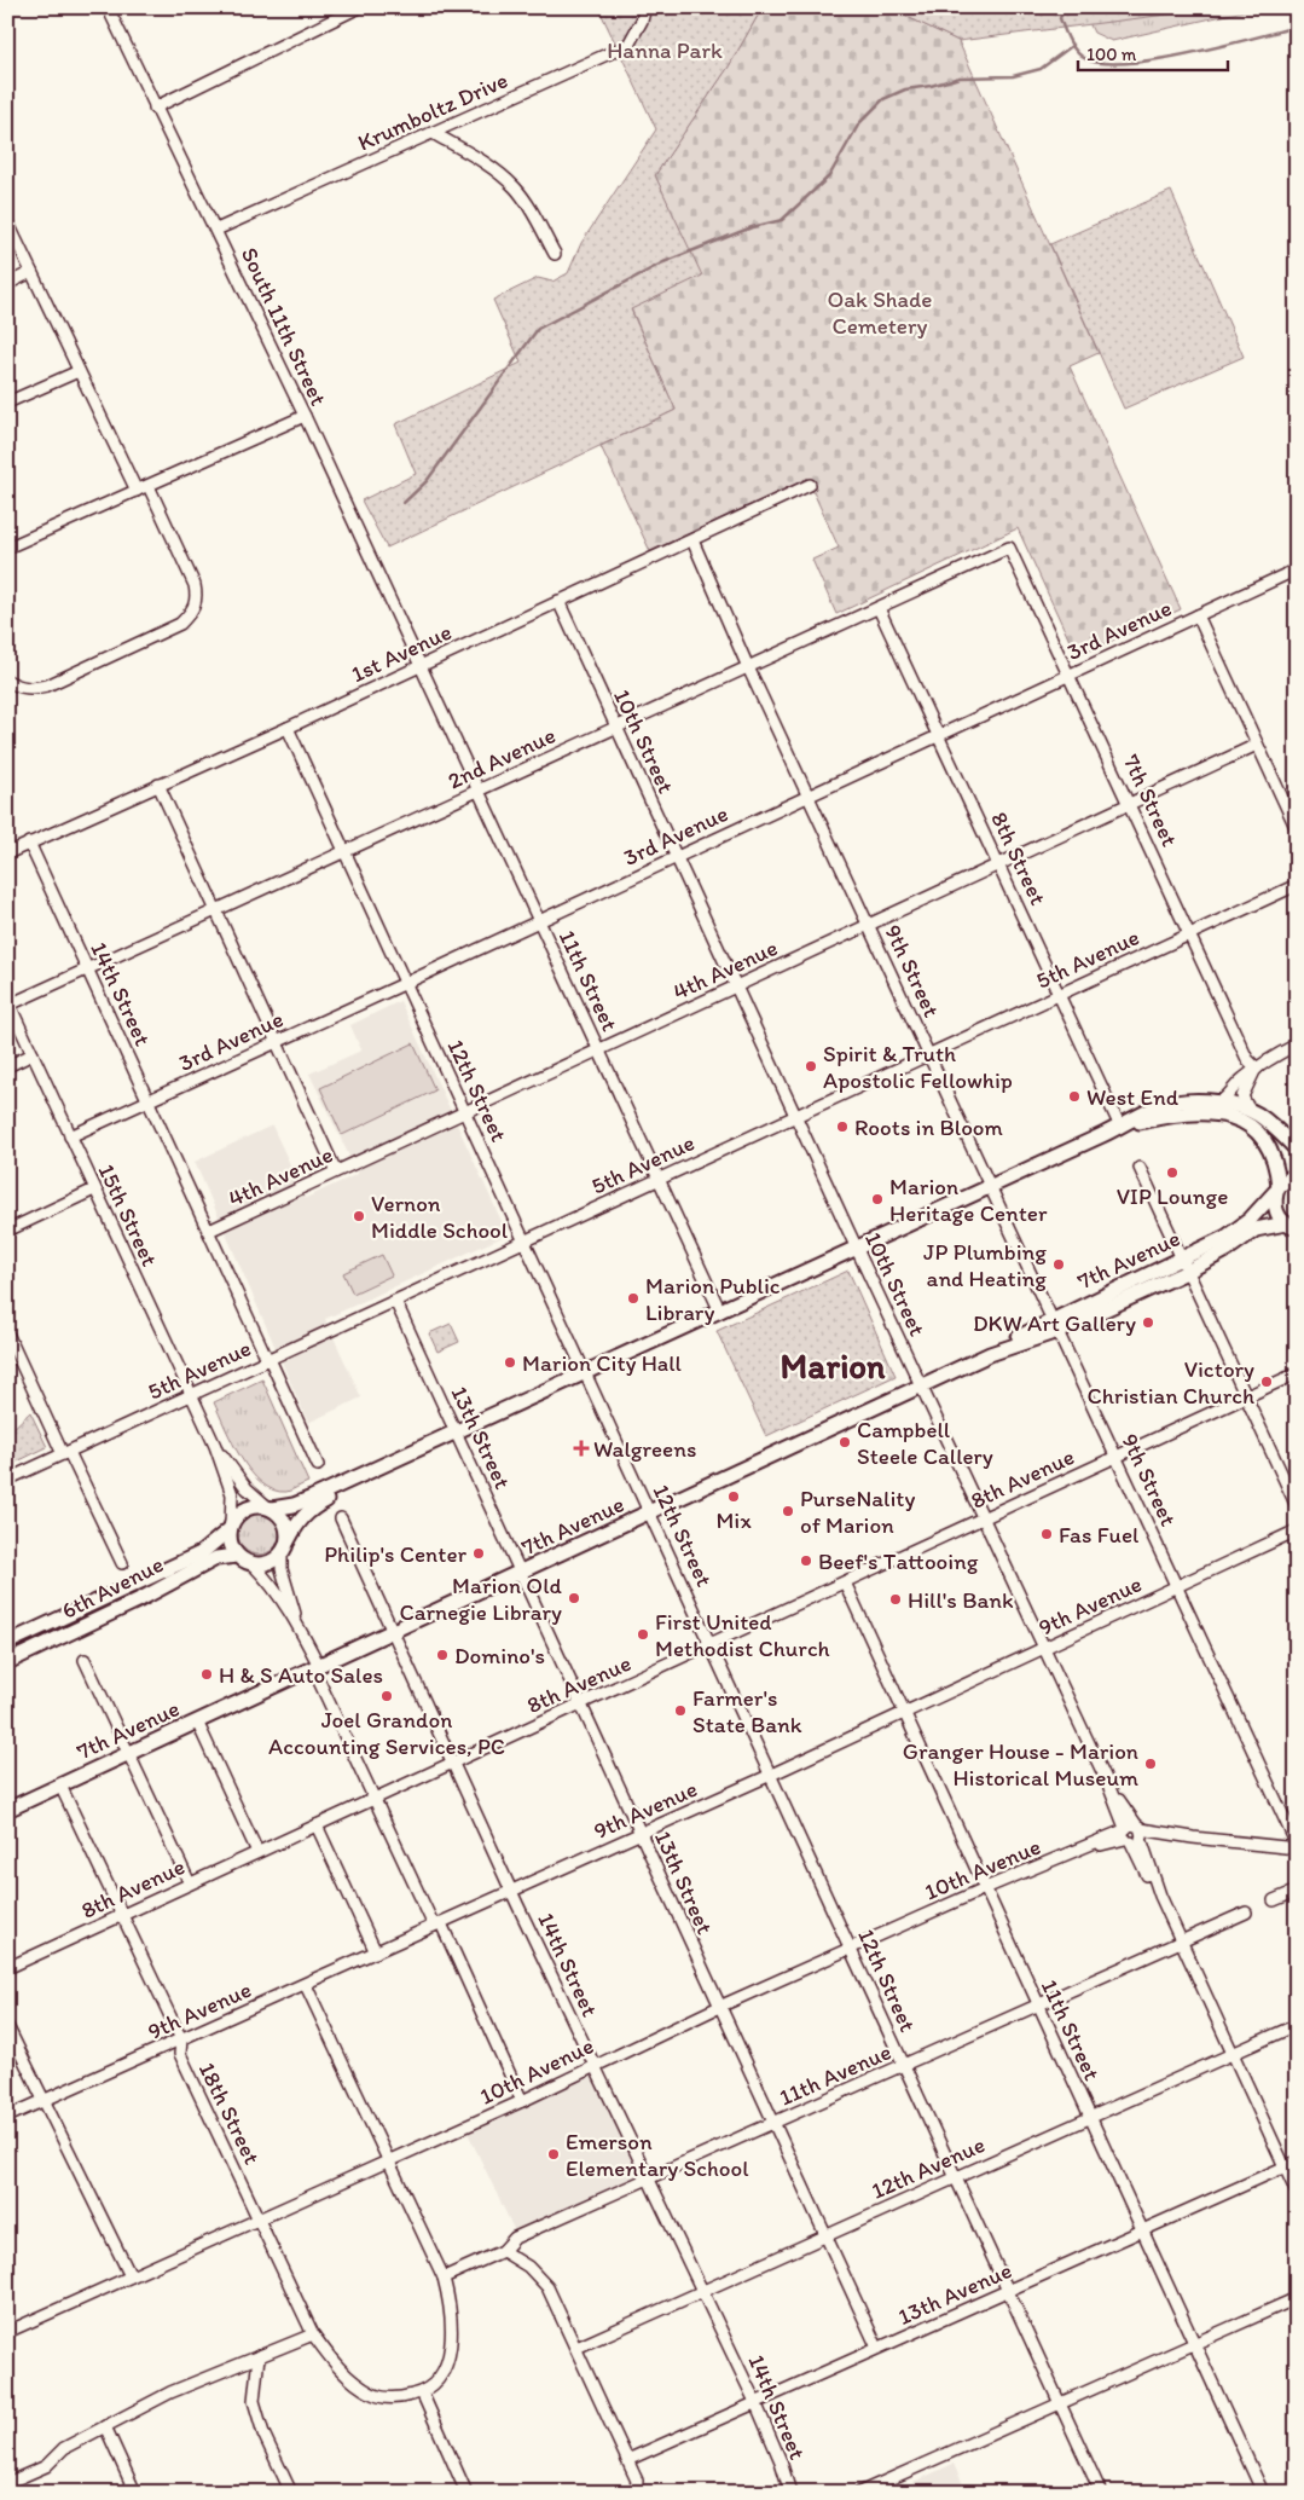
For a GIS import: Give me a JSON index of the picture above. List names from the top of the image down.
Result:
{
  "streets": {
    "main road": ["7th Avenue", "6th Avenue"],
    "street": [
      "Krumboltz Drive",
      "South 11th Street",
      "3rd Avenue",
      "1st Avenue",
      "10th Street",
      "2nd Avenue",
      "7th Street",
      "8th Street",
      "5th Avenue",
      "4th Avenue",
      "9th Street",
      "11th Street",
      "14th Street",
      "12th Street",
      "15th Street",
      "13th Street",
      "8th Avenue",
      "9th Avenue",
      "10th Avenue",
      "11th Avenue",
      "18th Street",
      "12th Avenue",
      "13th Avenue"
    ]
  },
  "crossings": [
    ["Krumboltz Drive", "South 11th Street"],
    ["South 11th Street", "1st Avenue"],
    ["South 11th Street", "11th Street"],
    ["3rd Avenue", "10th Street"],
    ["3rd Avenue", "7th Street"],
    ["3rd Avenue", "8th Street"],
    ["3rd Avenue", "9th Street"],
    ["3rd Avenue", "11th Street"],
    ["3rd Avenue", "14th Street"],
    ["3rd Avenue", "12th Street"],
    ["3rd Avenue", "15th Street"],
    ["1st Avenue", "10th Street"],
    ["1st Avenue", "9th Street"],
    ["1st Avenue", "11th Street"],
    ["1st Avenue", "14th Street"],
    ["1st Avenue", "12th Street"],
    ["10th Street", "2nd Avenue"],
    ["10th Street", "5th Avenue"],
    ["10th Street", "4th Avenue"],
    ["10th Street", "7th Avenue"],
    ["10th Street", "8th Avenue"],
    ["10th Street", "9th Avenue"],
    ["10th Street", "10th Avenue"],
    ["10th Street", "11th Avenue"],
    ["10th Street", "12th Avenue"],
    ["10th Street", "13th Avenue"],
    ["2nd Avenue", "7th Street"],
    ["2nd Avenue", "8th Street"],
    ["2nd Avenue", "9th Street"],
    ["2nd Avenue", "11th Street"],
    ["2nd Avenue", "14th Street"],
    ["2nd Avenue", "12th Street"],
    ["2nd Avenue", "15th Street"],
    ["7th Street", "5th Avenue"],
    ["7th Street", "4th Avenue"],
    ["8th Street", "5th Avenue"],
    ["8th Street", "4th Avenue"],
    ["5th Avenue", "9th Street"],
    ["5th Avenue", "11th Street"],
    ["5th Avenue", "14th Street"],
    ["5th Avenue", "12th Street"],
    ["5th Avenue", "15th Street"],
    ["5th Avenue", "13th Street"],
    ["4th Avenue", "9th Street"],
    ["4th Avenue", "11th Street"],
    ["4th Avenue", "14th Street"],
    ["4th Avenue", "12th Street"],
    ["9th Street", "7th Avenue"],
    ["9th Street", "8th Avenue"],
    ["9th Street", "9th Avenue"],
    ["9th Street", "10th Avenue"],
    ["11th Street", "8th Avenue"],
    ["11th Street", "9th Avenue"],
    ["11th Street", "10th Avenue"],
    ["11th Street", "11th Avenue"],
    ["11th Street", "12th Avenue"],
    ["11th Street", "13th Avenue"],
    ["14th Street", "7th Avenue"],
    ["14th Street", "8th Avenue"],
    ["14th Street", "9th Avenue"],
    ["14th Street", "10th Avenue"],
    ["14th Street", "11th Avenue"],
    ["14th Street", "12th Avenue"],
    ["14th Street", "13th Avenue"],
    ["12th Street", "7th Avenue"],
    ["12th Street", "8th Avenue"],
    ["12th Street", "9th Avenue"],
    ["12th Street", "10th Avenue"],
    ["12th Street", "11th Avenue"],
    ["12th Street", "12th Avenue"],
    ["12th Street", "13th Avenue"],
    ["15th Street", "6th Avenue"],
    ["7th Avenue", "13th Street"],
    ["7th Avenue", "18th Street"],
    ["13th Street", "8th Avenue"],
    ["13th Street", "9th Avenue"],
    ["13th Street", "10th Avenue"],
    ["13th Street", "11th Avenue"],
    ["13th Street", "12th Avenue"],
    ["13th Street", "13th Avenue"],
    ["8th Avenue", "18th Street"],
    ["9th Avenue", "18th Street"],
    ["10th Avenue", "18th Street"]
  ],
  "districts": ["Marion"],
  "parks": ["Hanna Park", "Oak Shade Cemetery"],
  "places": {
    "other": [
      "Spirit & Truth Apostolic Fellowhip",
      "West End",
      "Roots in Bloom",
      "VIP Lounge",
      "Marion Heritage Center",
      "Vernon Middle School",
      "JP Plumbing and Heating",
      "Marion Public Library",
      "DKW Art Gallery",
      "Marion City Hall",
      "Victory Christian Church",
      "Campbell Steele Callery",
      "Mix",
      "PurseNality of Marion",
      "Fas Fuel",
      "Philip's Center",
      "Beef's Tattooing",
      "Marion Old Carnegie Library",
      "Hill's Bank",
      "First United Methodist Church",
      "Domino's",
      "H & S Auto Sales",
      "Joel Grandon Accounting Services, PC",
      "Farmer's State Bank",
      "Granger House - Marion Historical Museum",
      "Emerson Elementary School"
    ],
    "health": ["Walgreens"]
  },
  "scale_bar": "100 m"
}
